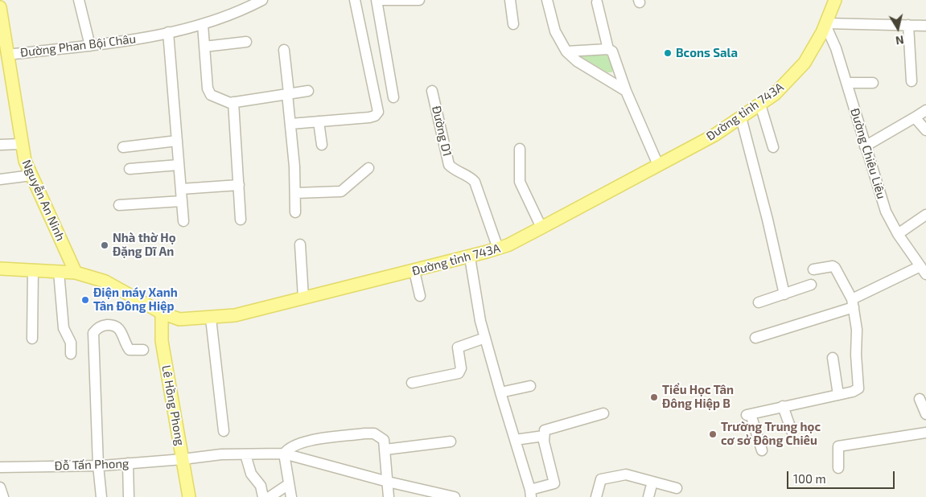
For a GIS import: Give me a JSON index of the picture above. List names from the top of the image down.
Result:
{
  "streets": {
    "main road": ["Đường tỉnh 743A", "Nguyễn An Ninh", "Lê Hồng Phong"],
    "street": [
      "Đường Phan Bội Châu",
      "Đường D1",
      "Đường Chiêu Liêu",
      "Đỗ Tấn Phong"
    ]
  },
  "crossings": [
    ["Đường Phan Bội Châu", "Nguyễn An Ninh"],
    ["Đường tỉnh 743A", "Đường D1"],
    ["Đường tỉnh 743A", "Đường Chiêu Liêu"],
    ["Đường tỉnh 743A", "Nguyễn An Ninh"],
    ["Đường tỉnh 743A", "Lê Hồng Phong"],
    ["Lê Hồng Phong", "Đỗ Tấn Phong"]
  ],
  "places": [
    "Bcons Sala",
    "Nhà thờ Họ Đặng Dĩ An",
    "Điện máy Xanh Tân Đông Hiệp",
    "Tiểu Học Tân Đông Hiệp B",
    "Trường Trung học cơ sở Đông Chiêu"
  ],
  "scale_bar": "100 m",
  "north": "bottom"
}
